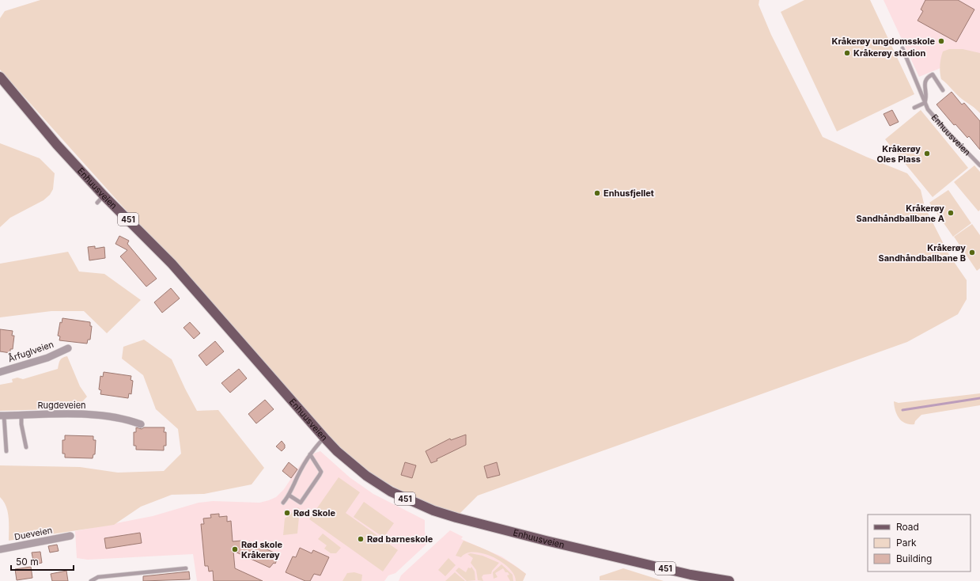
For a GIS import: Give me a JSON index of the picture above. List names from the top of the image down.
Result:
{
  "streets": {
    "main road": ["Enhuusveien", "451"],
    "street": ["Årfuglveien", "Rugdeveien", "Dueveien"]
  },
  "places": [
    "Kråkerøy ungdomsskole",
    "Kråkerøy stadion",
    "Kråkerøy Oles Plass",
    "Enhusfjellet",
    "Kråkerøy Sandhåndballbane A",
    "Kråkerøy Sandhåndballbane B",
    "Rød Skole",
    "Rød barneskole",
    "Rød skole Kråkerøy"
  ],
  "legend": ["Road", "Park", "Building"],
  "scale_bar": "50 m"
}
